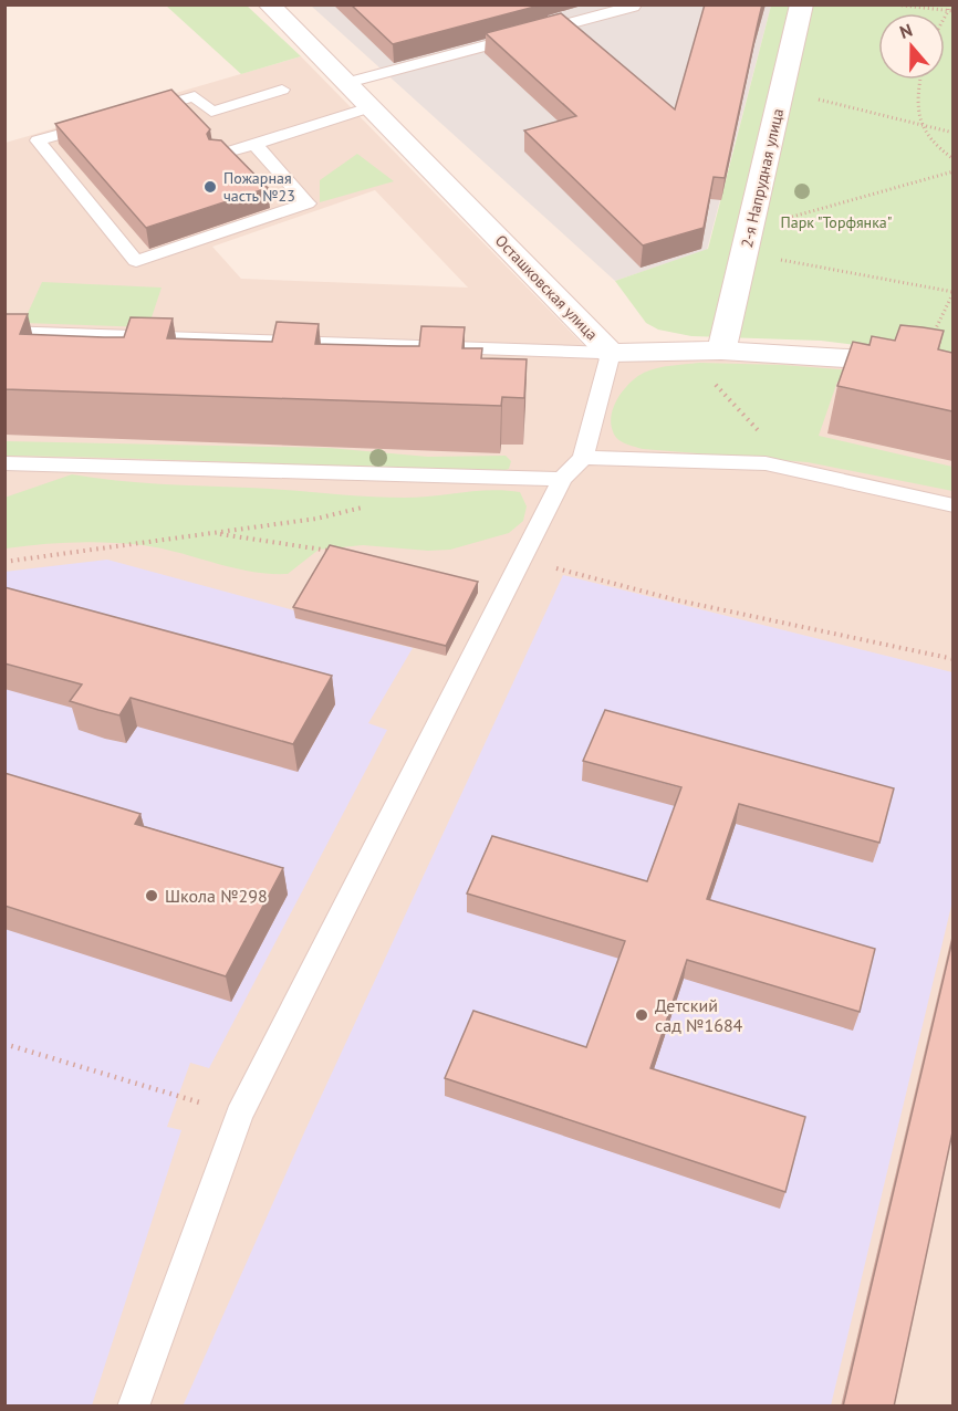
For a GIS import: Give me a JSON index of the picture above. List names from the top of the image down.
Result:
{
  "streets": {
    "street": ["2-я Напрудная улица", "Осташковская улица"]
  },
  "crossings": [
    ["2-я Напрудная улица", "Осташковская улица"]
  ],
  "parks": ["Парк \"Торфянка\""],
  "places": ["Пожарная часть №23", "Школа №298", "Детский сад №1684"],
  "north": "top"
}
